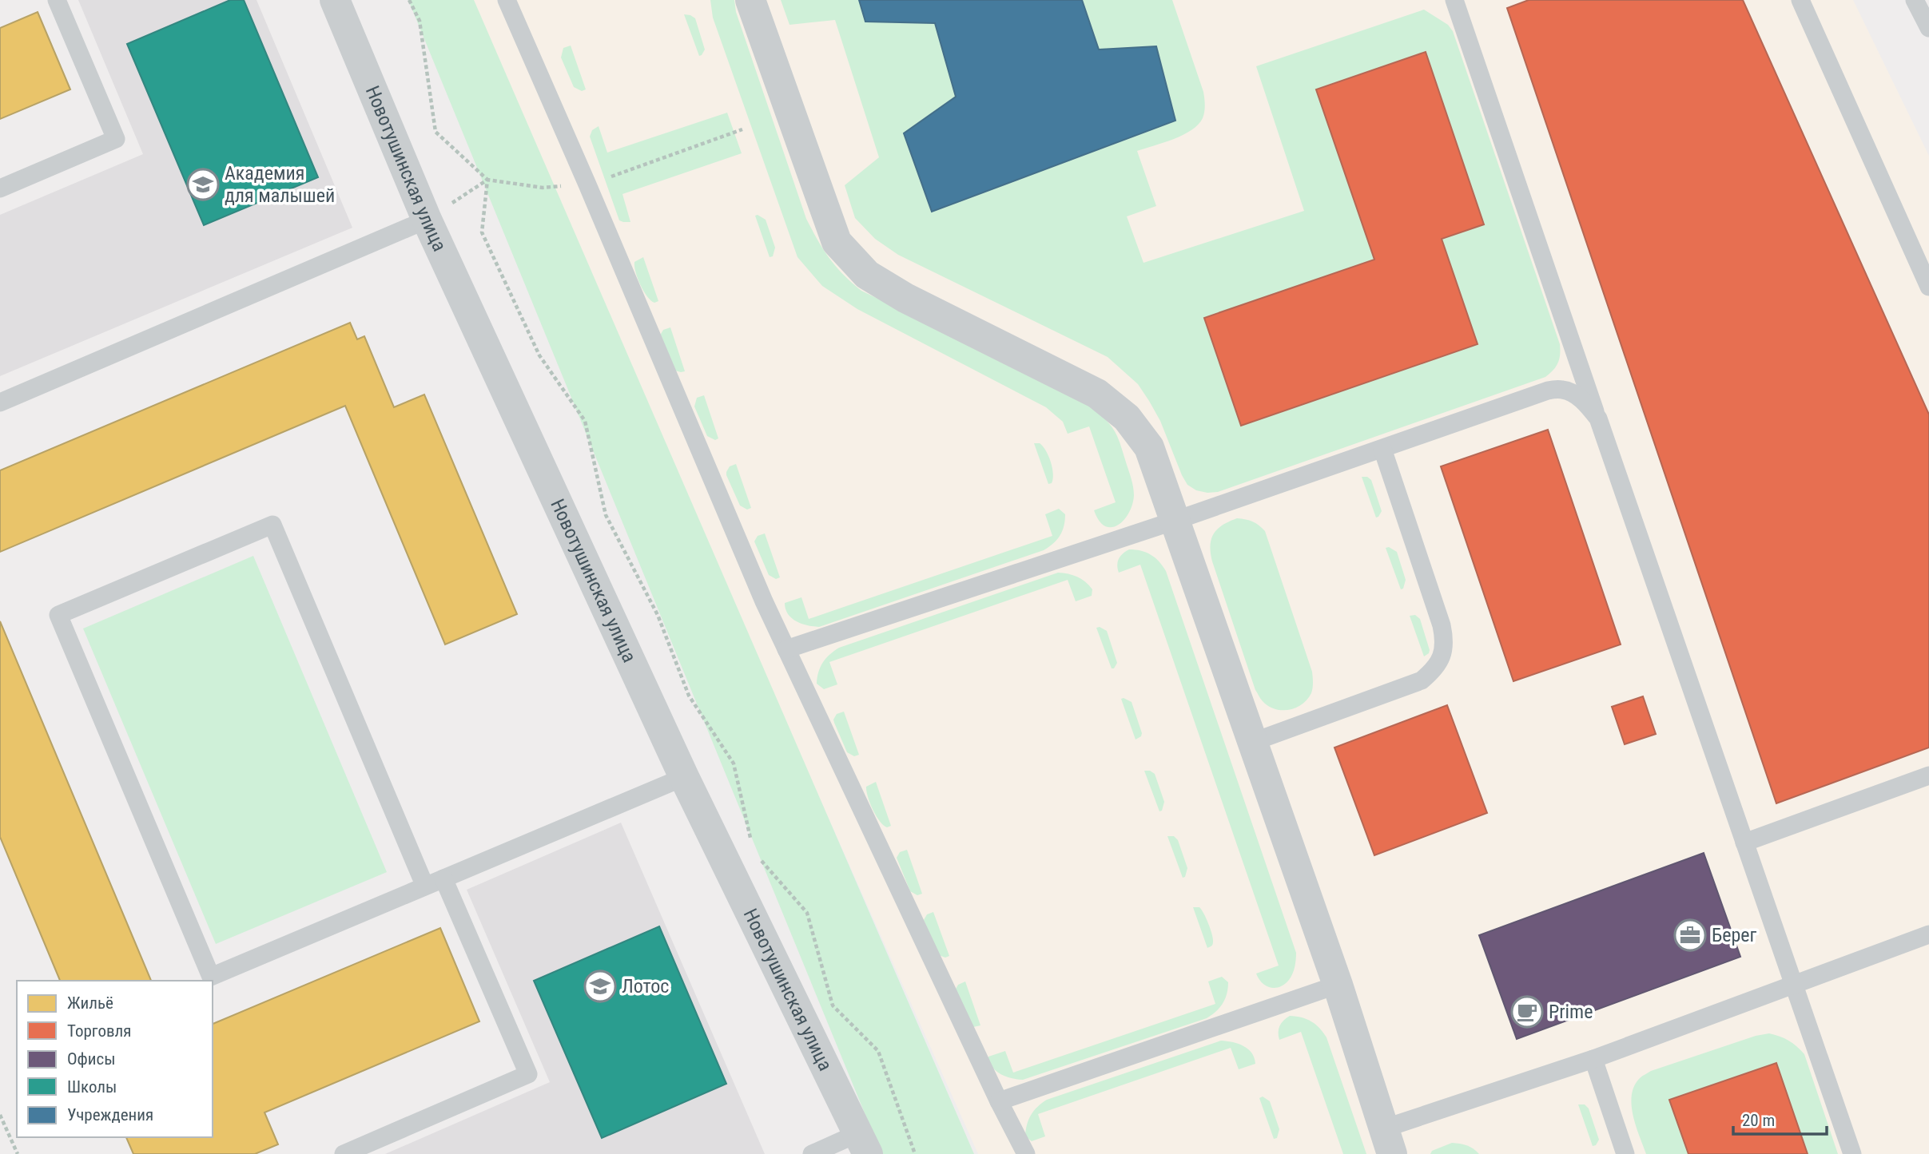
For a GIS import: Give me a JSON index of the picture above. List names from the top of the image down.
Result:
{
  "streets": {
    "street": ["Новотушинская улица"]
  },
  "places": {
    "school or university": ["Академия для малышей", "Лотос"],
    "office": ["Берег"],
    "cafe": ["Prime"]
  },
  "legend": [
    "Жильё",
    "Торговля",
    "Офисы",
    "Школы",
    "Учреждения"
  ],
  "scale_bar": "20 m"
}
